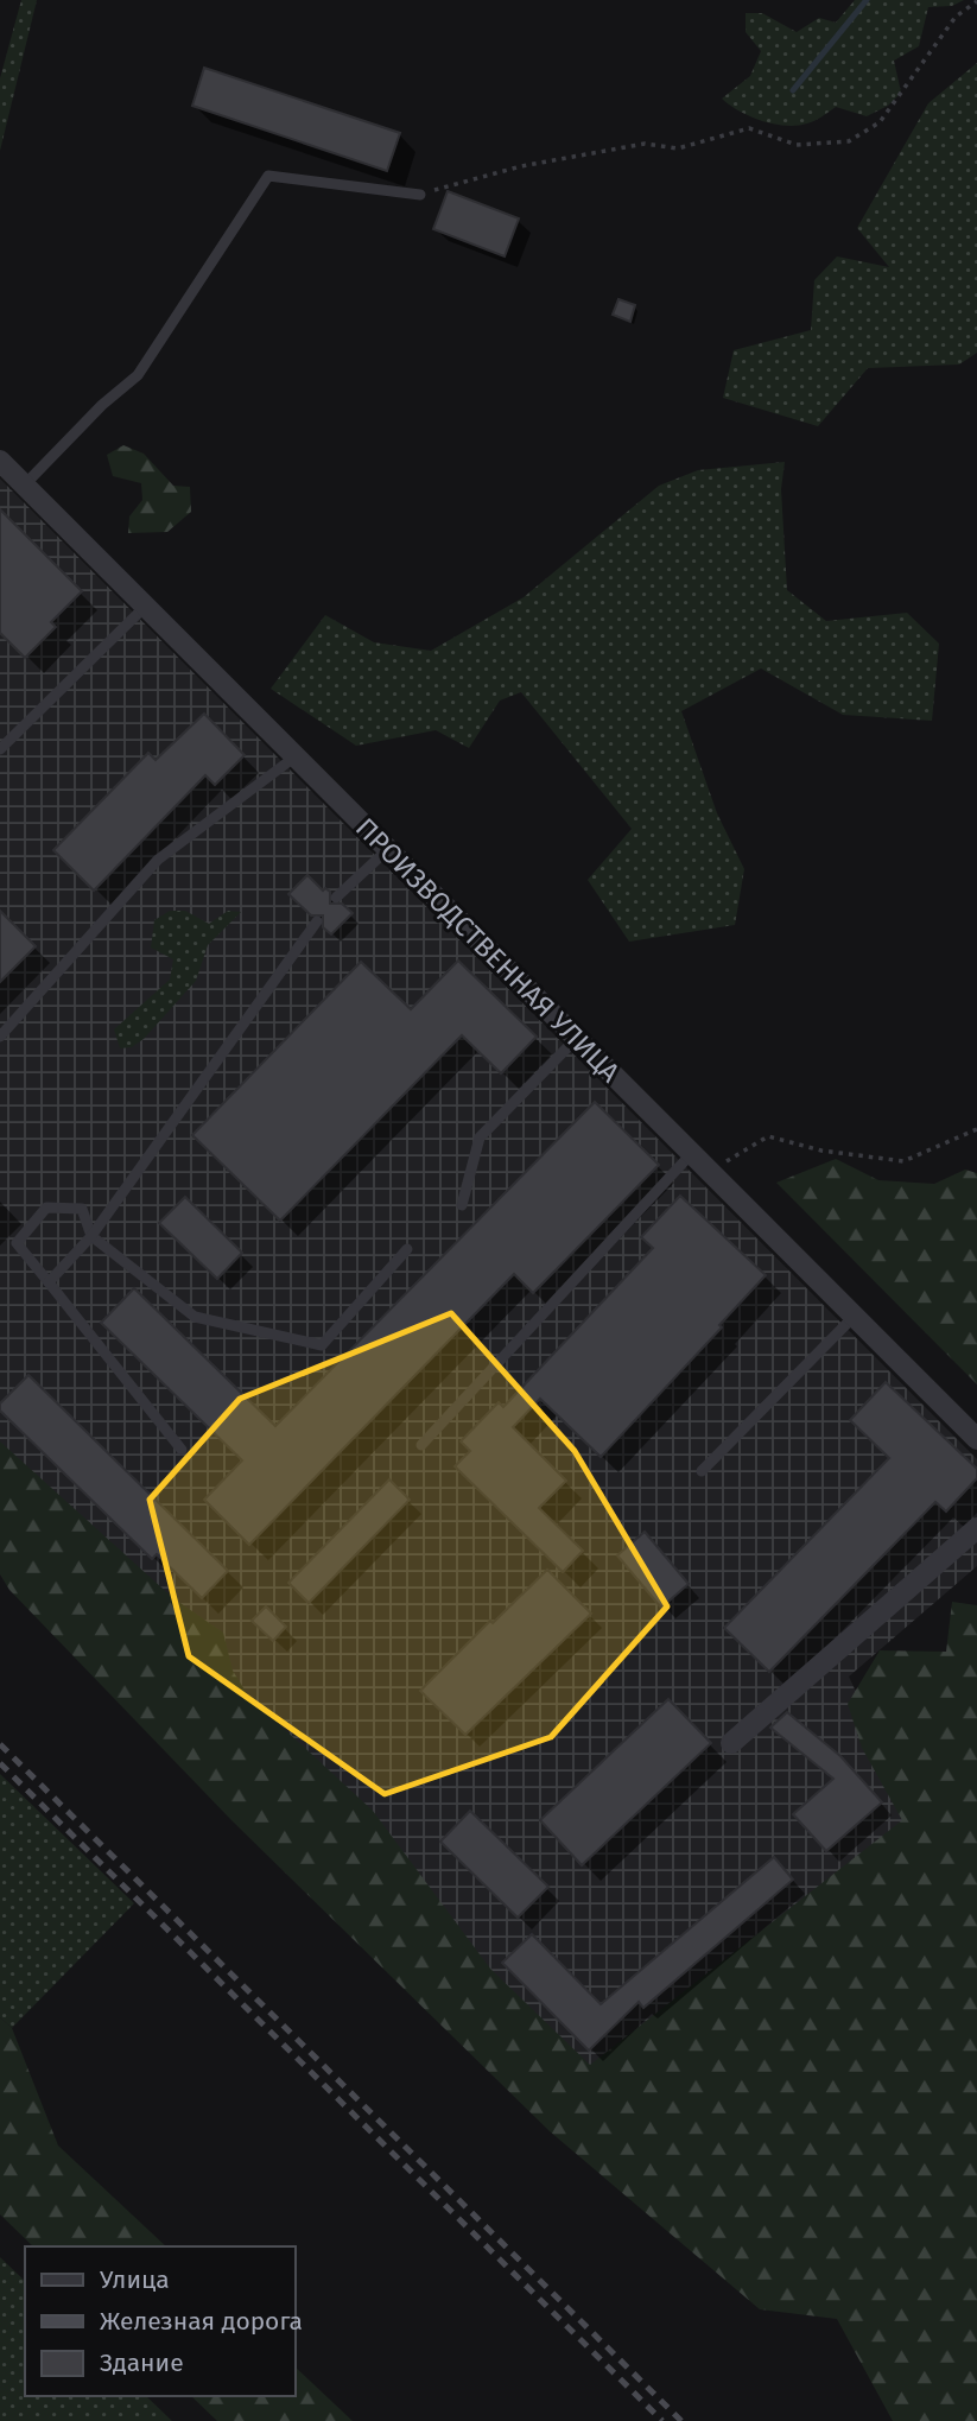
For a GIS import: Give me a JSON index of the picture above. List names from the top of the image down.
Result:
{
  "streets": {
    "street": ["ПРОИЗВОДСТВЕННАЯ УЛИЦА"]
  },
  "legend": ["Улица", "Железная дорога", "Здание"]
}
